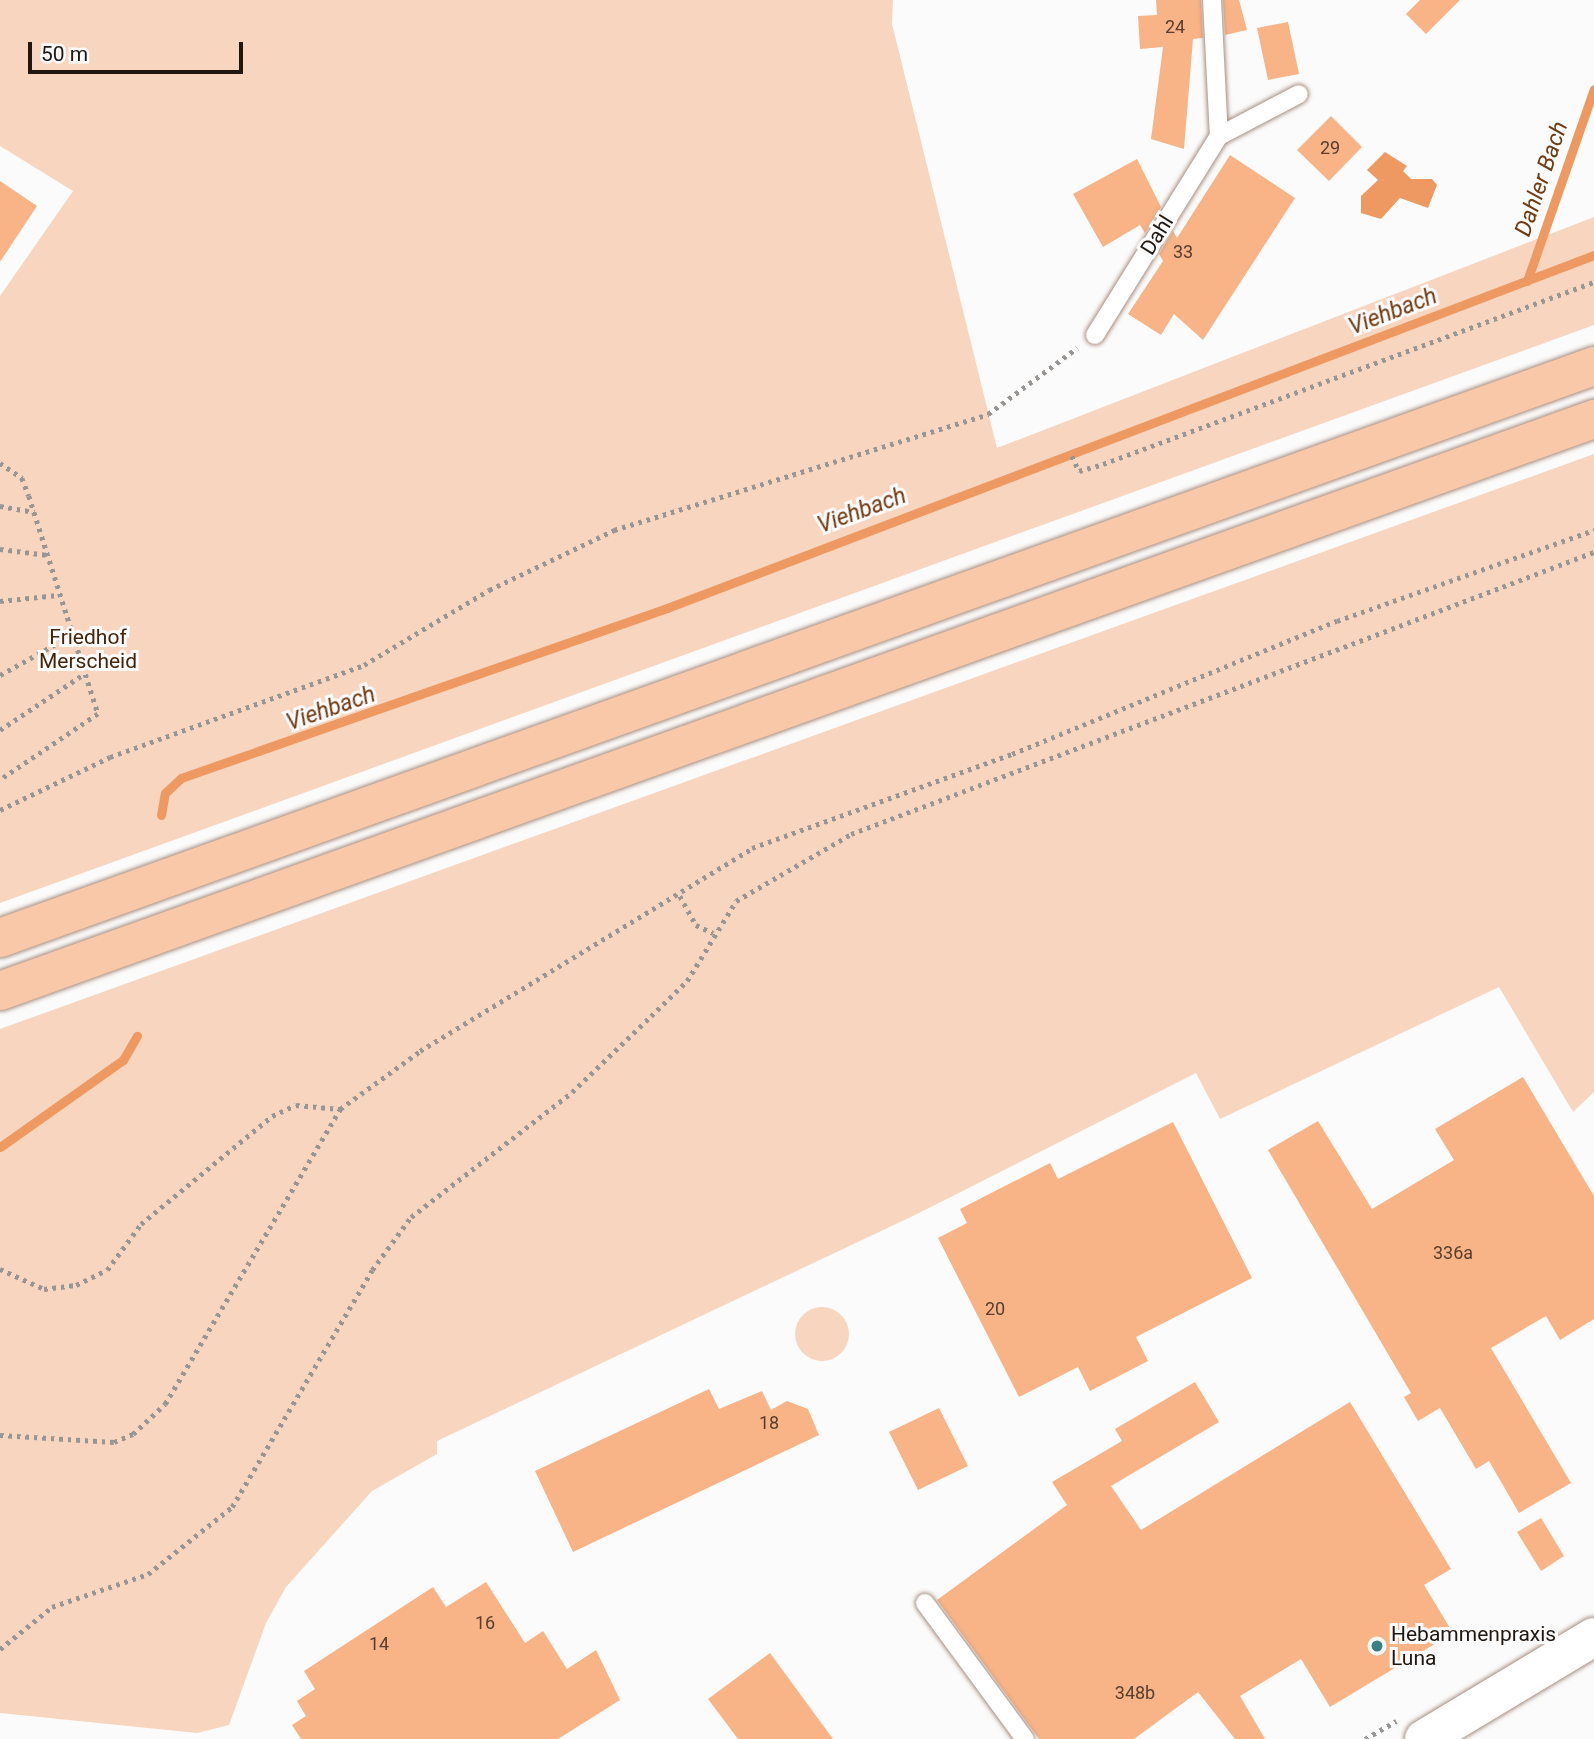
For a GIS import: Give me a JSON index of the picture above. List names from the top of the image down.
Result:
{
  "streets": {
    "lane": ["Dahl"]
  },
  "water": ["Dahler Bach", "Viehbach"],
  "parks": ["Friedhof Merscheid"],
  "places": ["Hebammenpraxis Luna"],
  "house_numbers": [
    "24",
    "29",
    "33",
    "336a",
    "20",
    "18",
    "16",
    "14",
    "348b"
  ],
  "scale_bar": "50 m"
}
